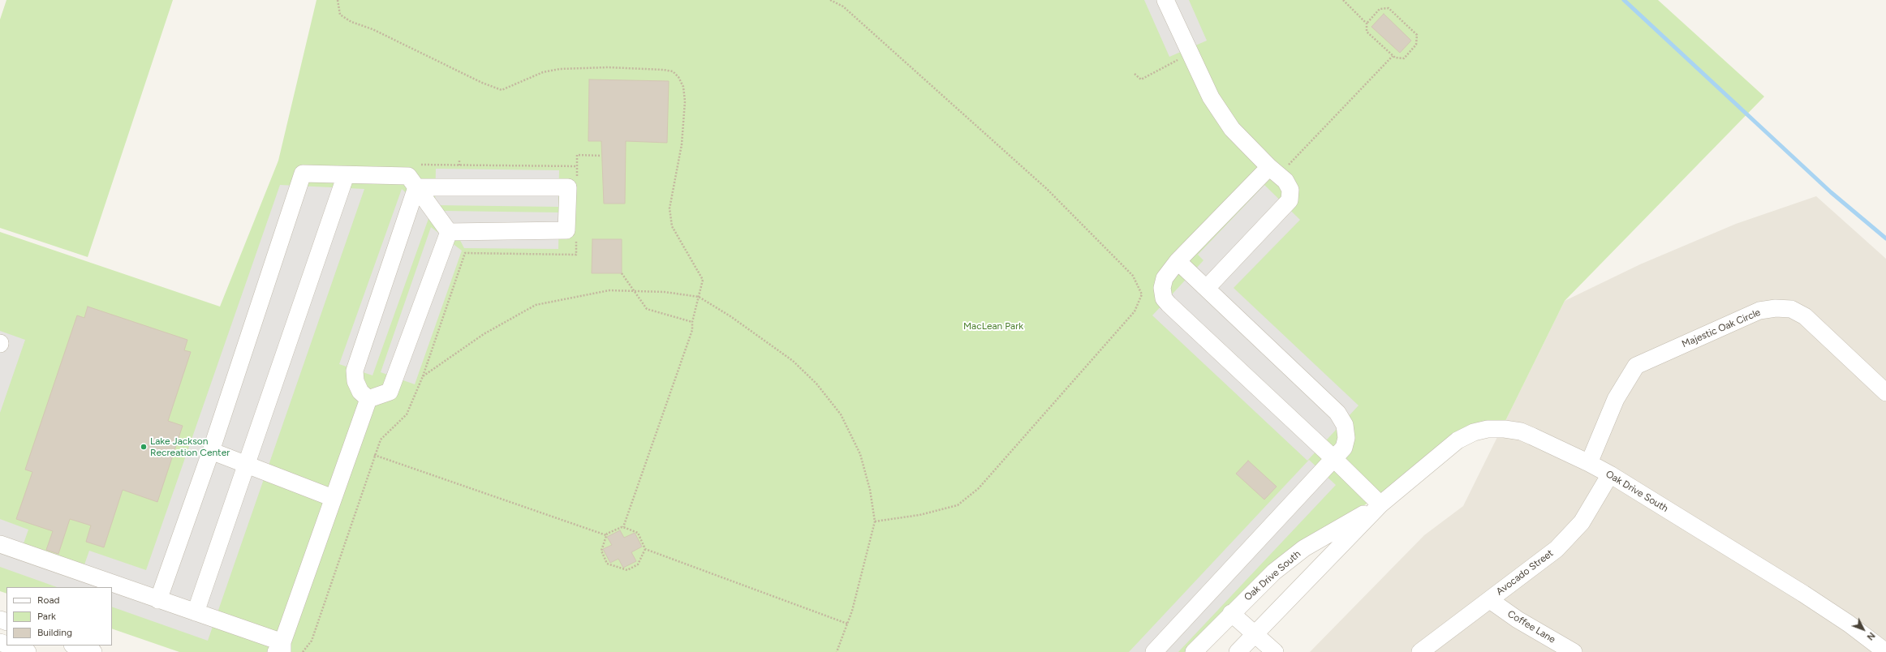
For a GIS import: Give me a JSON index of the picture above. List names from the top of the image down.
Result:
{
  "streets": {
    "street": [
      "Majestic Oak Circle",
      "Oak Drive South",
      "Avocado Street",
      "Coffee Lane"
    ]
  },
  "crossings": [
    ["Majestic Oak Circle", "Oak Drive South"],
    ["Oak Drive South", "Avocado Street"],
    ["Avocado Street", "Coffee Lane"]
  ],
  "parks": ["MacLean Park"],
  "places": ["Lake Jackson Recreation Center"],
  "legend": ["Road", "Park", "Building"],
  "north": "bottom right"
}
